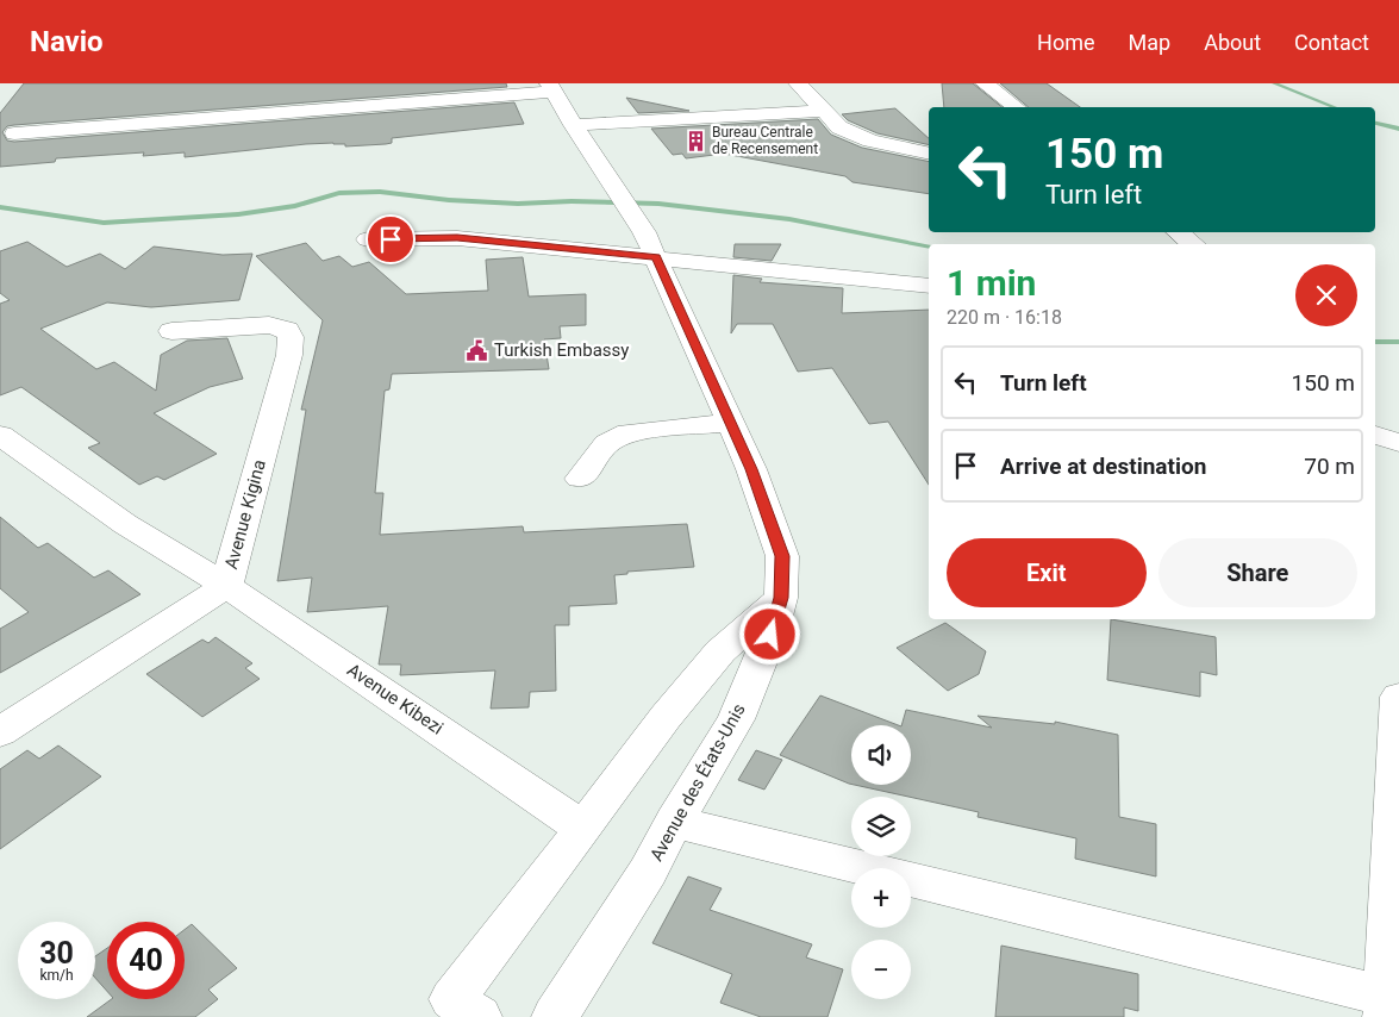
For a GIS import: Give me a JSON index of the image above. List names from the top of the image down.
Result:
{
  "streets": {
    "street": ["Avenue Kigina", "Avenue Kibezi", "Avenue des États-Unis"]
  },
  "crossings": [
    ["Avenue Kigina", "Avenue Kibezi"]
  ],
  "places": {
    "building": ["Bureau Centrale de Recensement"],
    "public building": ["Turkish Embassy"]
  },
  "page": {
    "header": "Navio",
    "nav": [
      "Home",
      "Map",
      "About",
      "Contact"
    ],
    "turn": ["150 m", "Turn left"],
    "heading": ["1 min", "220 m · 16:18"],
    "list": [
      {
        "name": "Turn left",
        "value": "150 m"
      },
      {
        "name": "Arrive at destination",
        "value": "70 m"
      }
    ],
    "buttons": ["Exit", "Share"],
    "map_buttons": ["+", "−"],
    "speed": "30 km/h",
    "limit": "40"
  }
}
